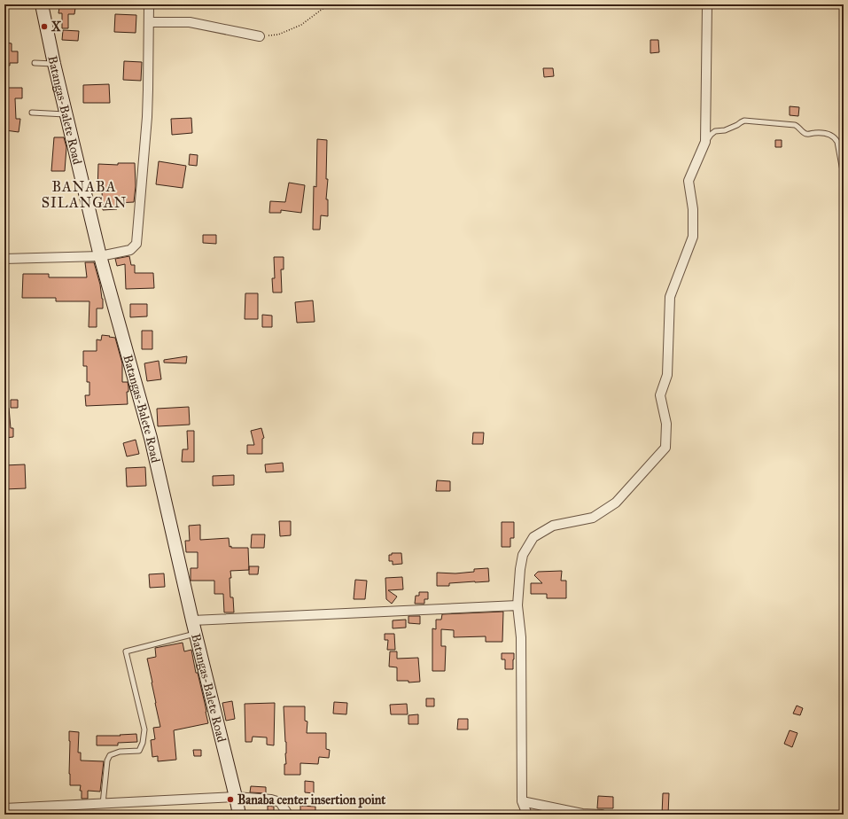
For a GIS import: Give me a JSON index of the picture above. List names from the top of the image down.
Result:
{
  "streets": {
    "main road": ["Batangas-Balete Road"]
  },
  "districts": ["BANABA SILANGAN"],
  "places": ["X", "Banaba center insertion point"]
}
